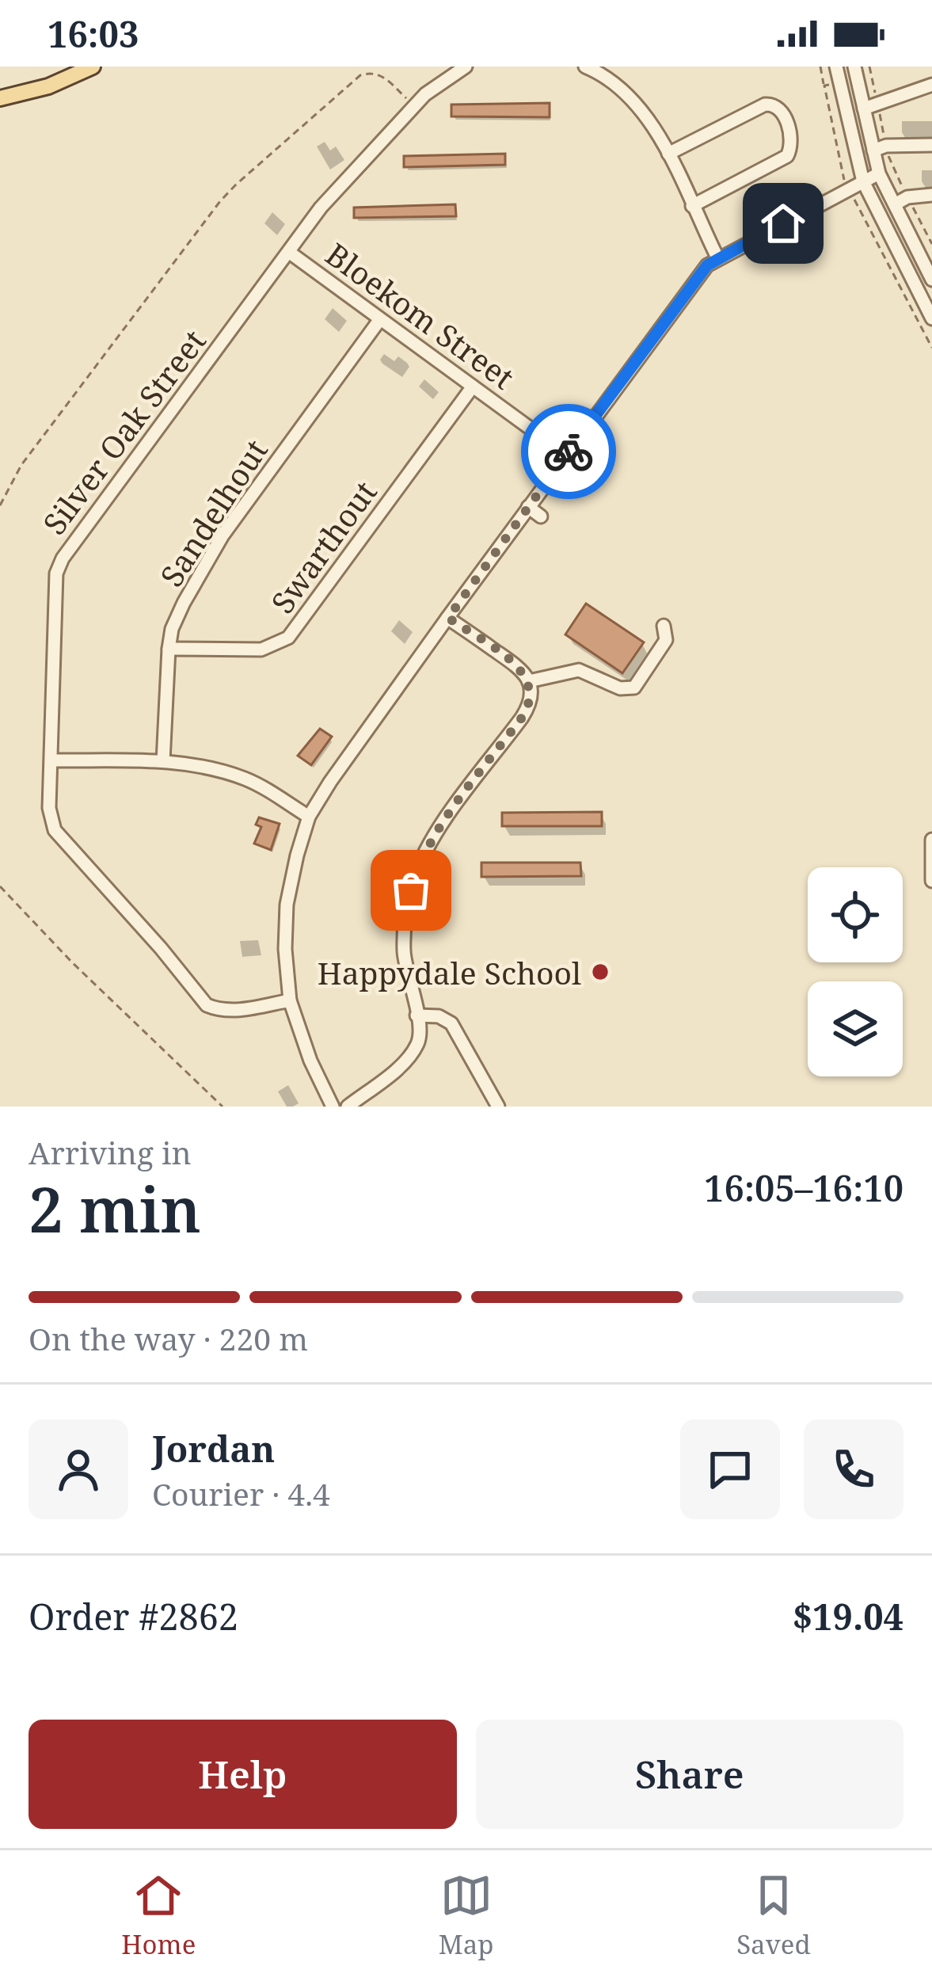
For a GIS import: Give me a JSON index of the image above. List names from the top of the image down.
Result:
{
  "streets": {
    "street": [
      "Bloekom Street",
      "Silver Oak Street",
      "Sandelhout",
      "Swarthout"
    ]
  },
  "crossings": [
    ["Bloekom Street", "Silver Oak Street"],
    ["Bloekom Street", "Sandelhout"],
    ["Bloekom Street", "Swarthout"],
    ["Sandelhout", "Swarthout"]
  ],
  "places": ["Happydale School"],
  "page": {
    "status": "16:03",
    "heading": ["2 min", "Arriving in", "16:05–16:10"],
    "panel": [
      "Jordan",
      "Courier · 4.4",
      "Order #2862",
      "$19.04"
    ],
    "bar": "On the way · 220 m",
    "buttons": ["Help", "Share"],
    "tabs": ["Home", "Map", "Saved"]
  }
}
